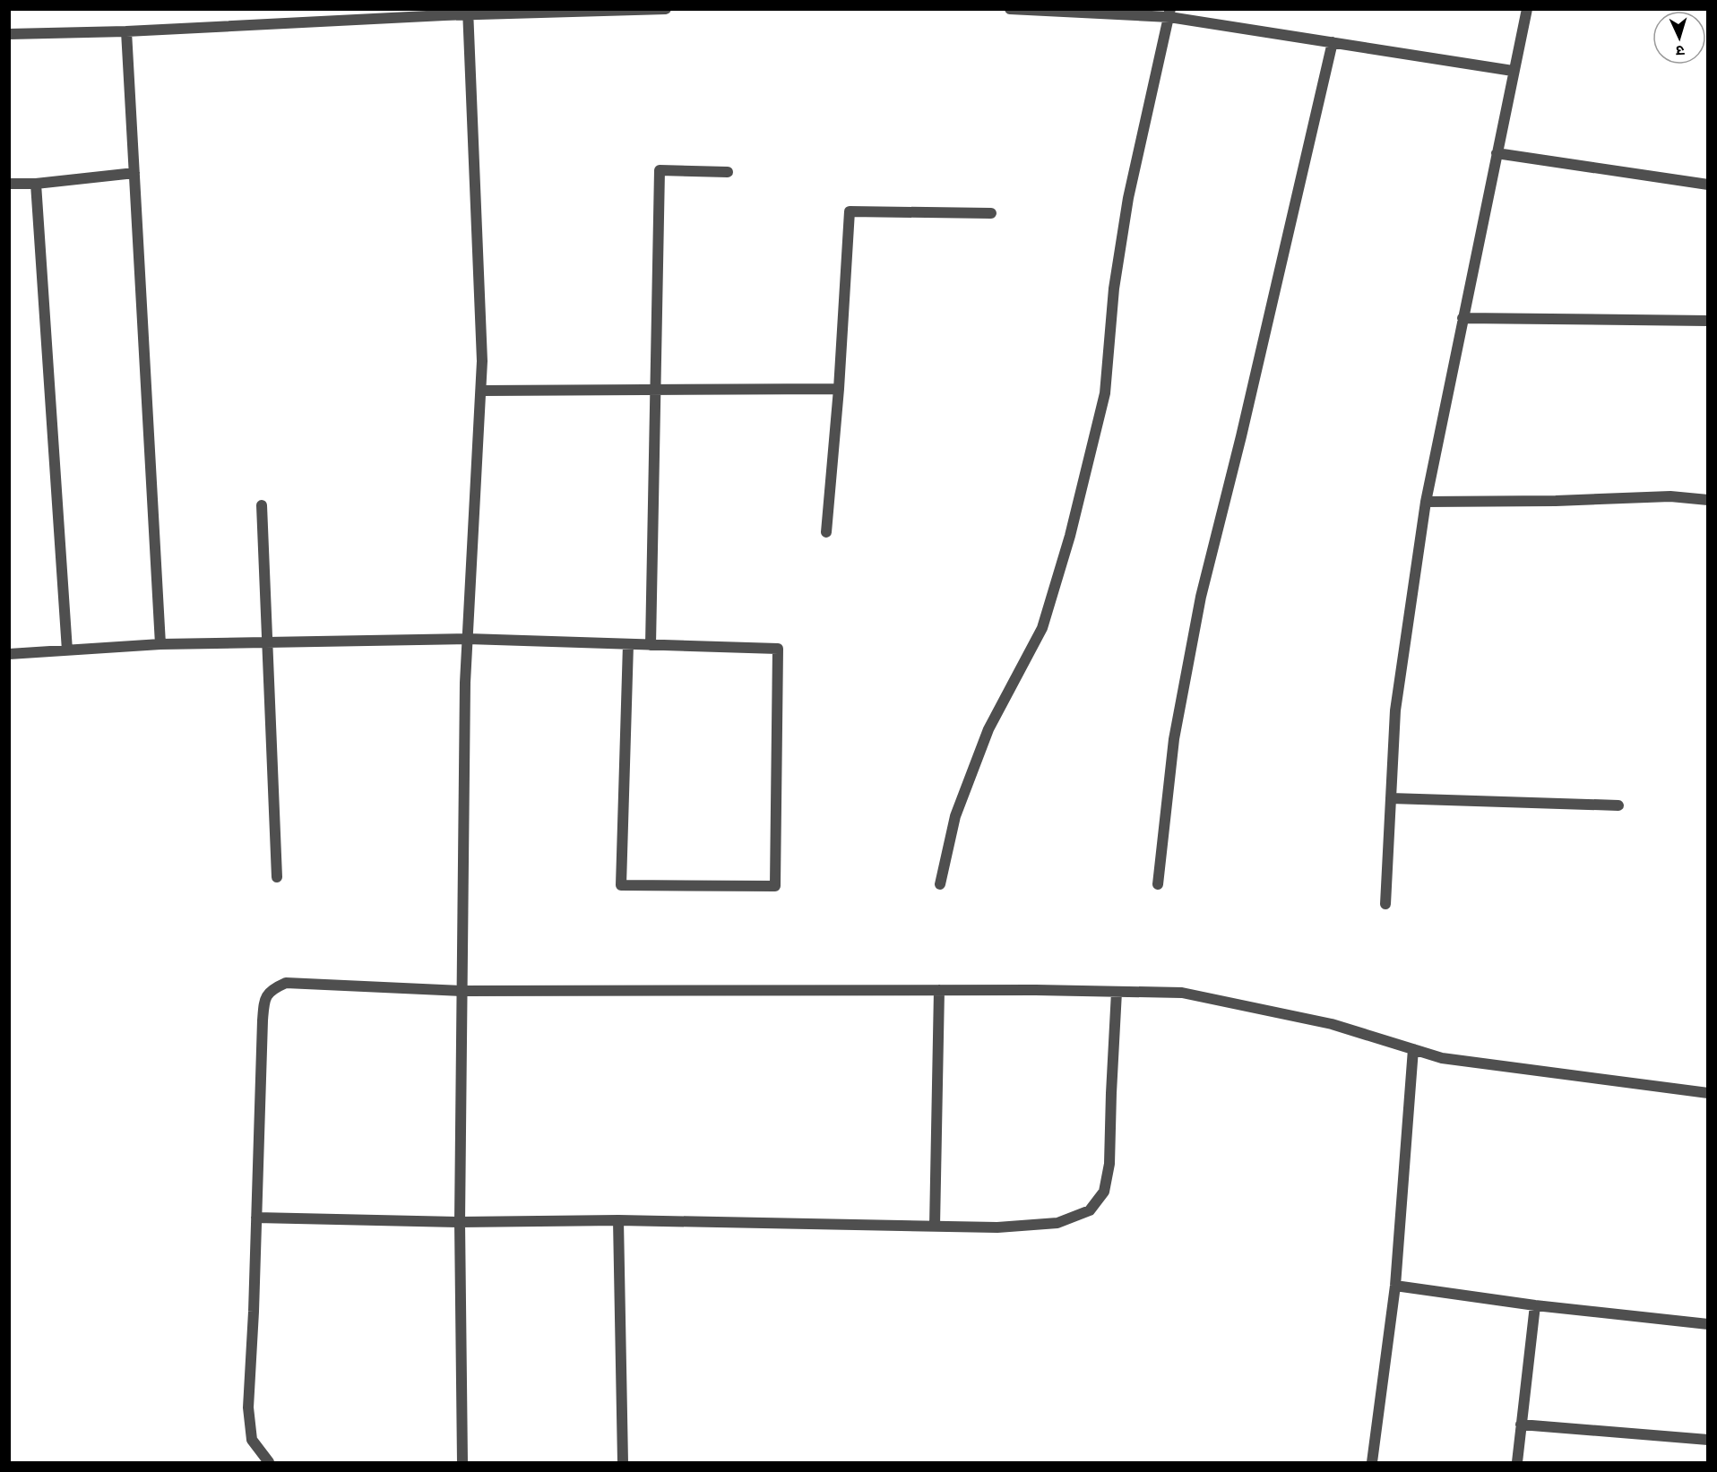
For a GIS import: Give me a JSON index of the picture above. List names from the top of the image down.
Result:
{
  "north": "bottom"
}
